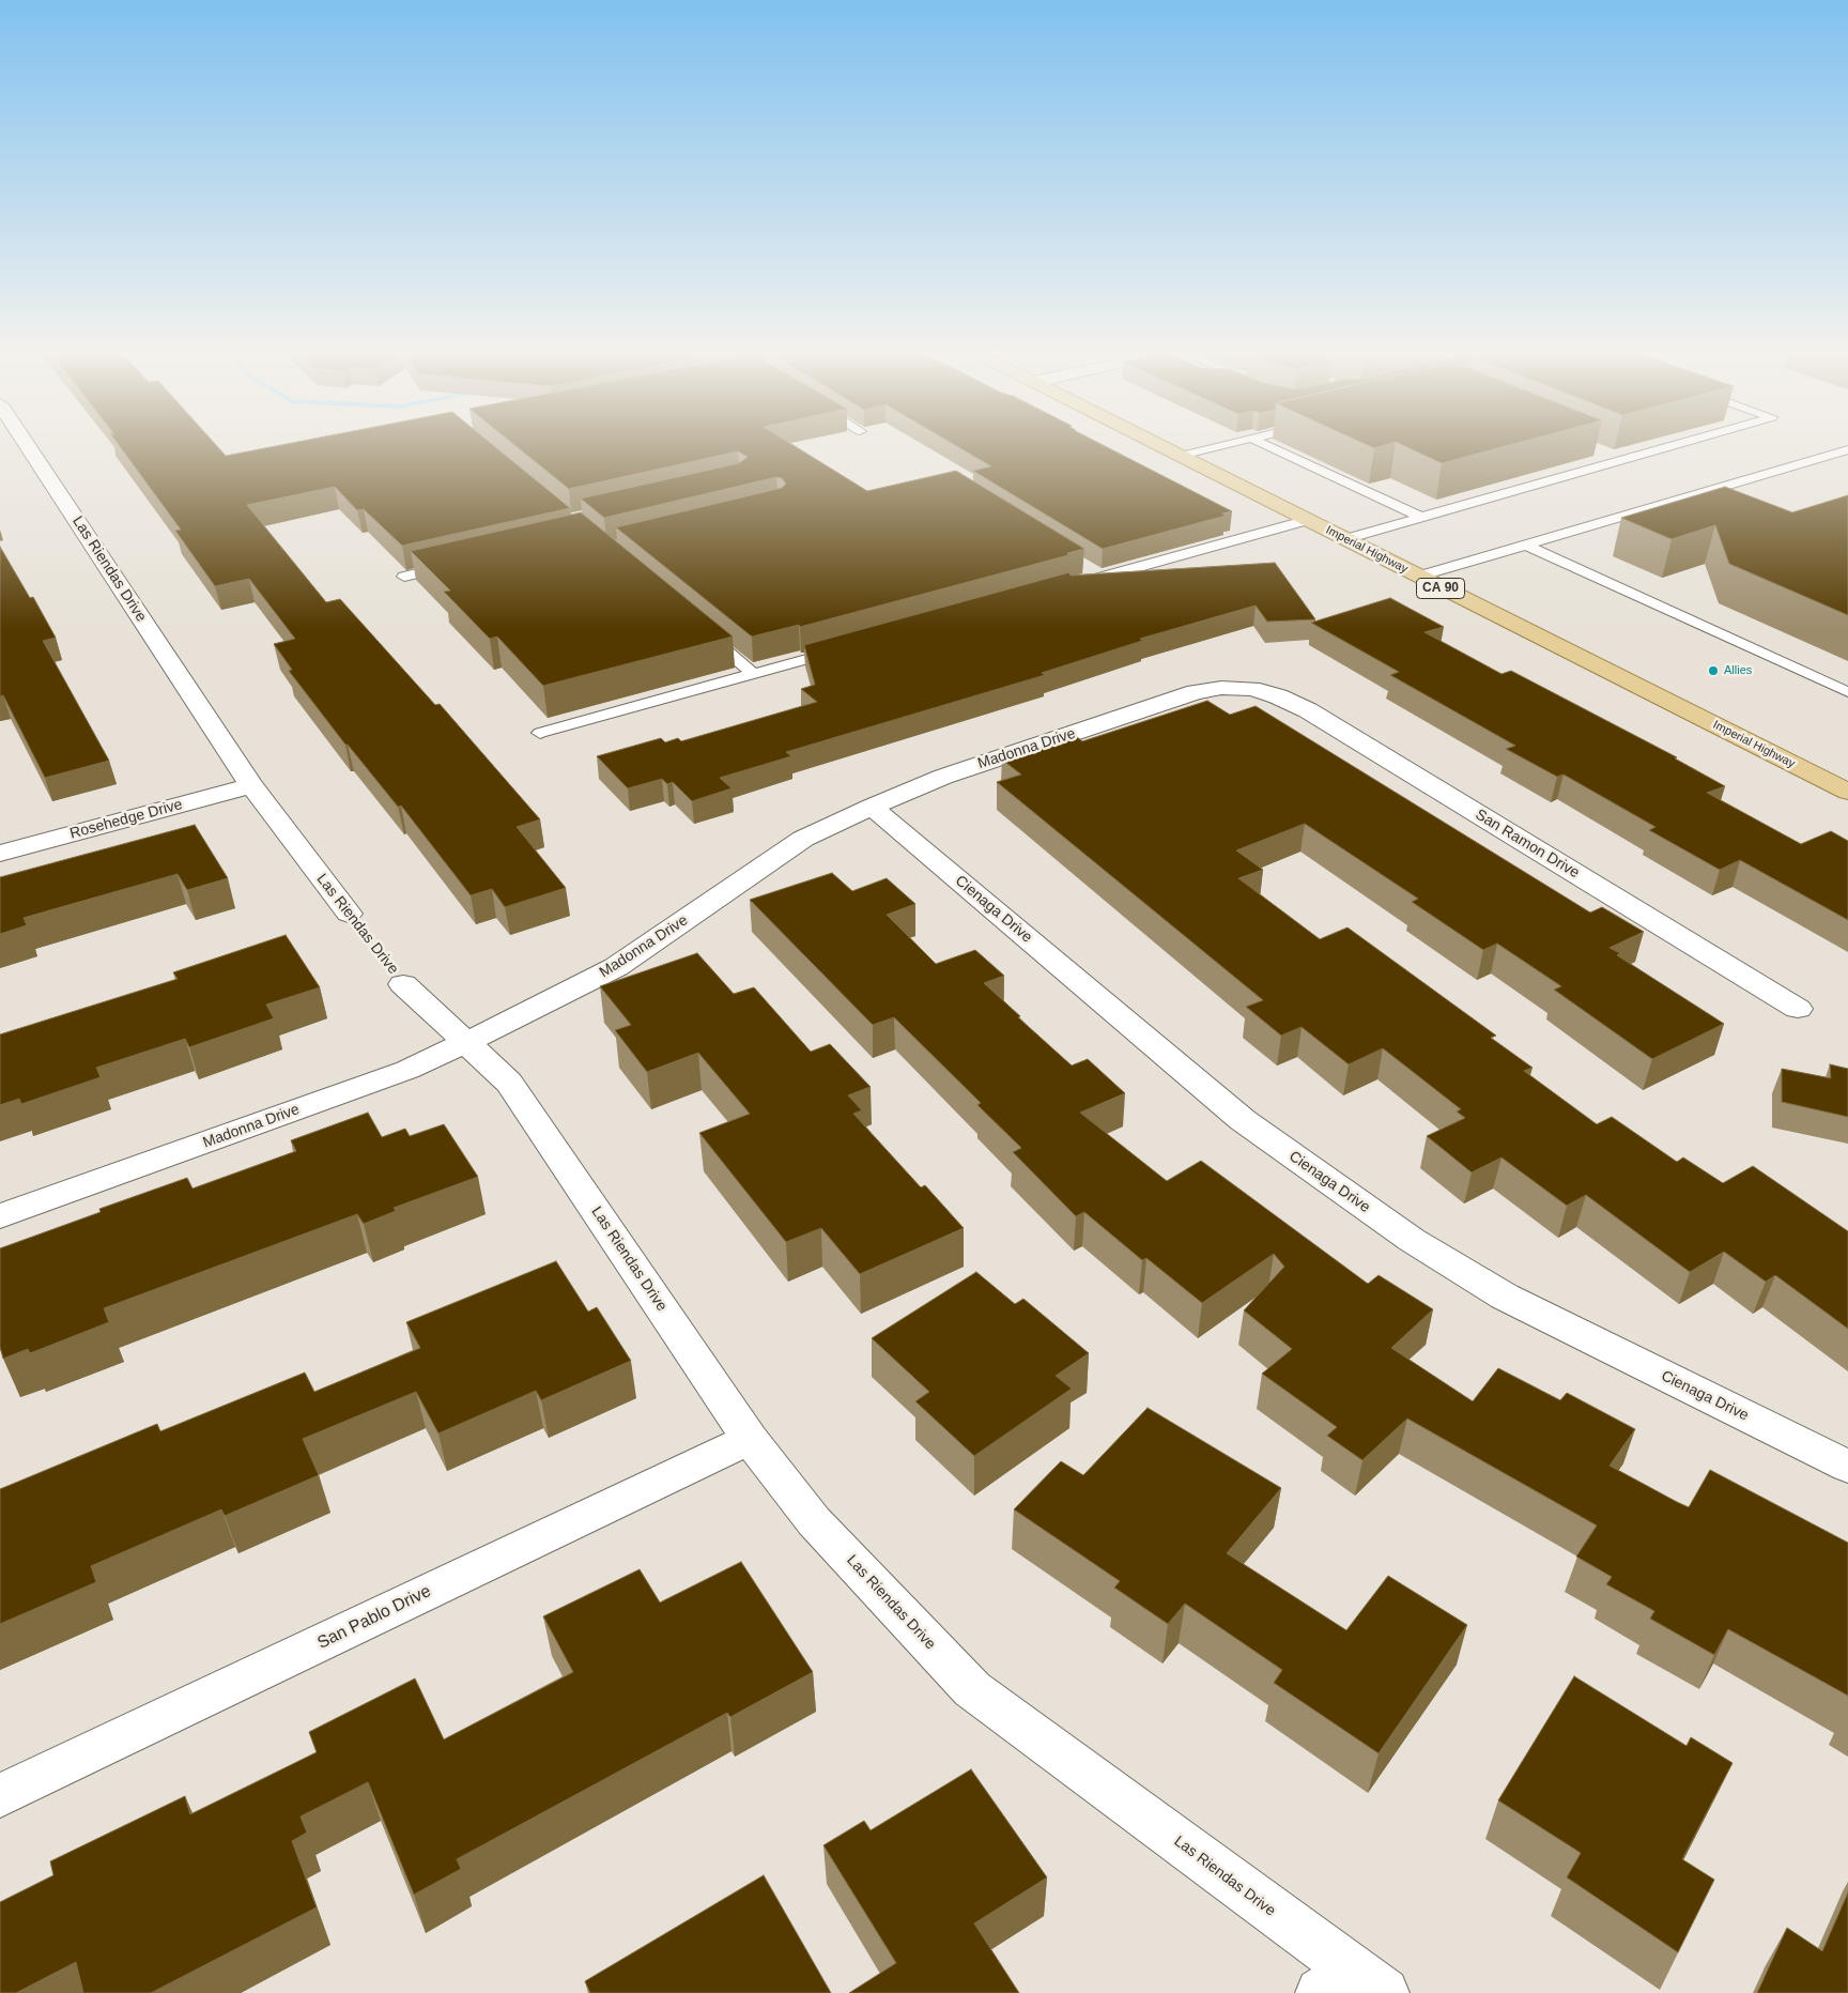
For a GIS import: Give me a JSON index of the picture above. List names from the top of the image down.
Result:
{
  "streets": {
    "main road": ["Imperial Highway", "CA 90"],
    "street": [
      "Las Riendas Drive",
      "Madonna Drive",
      "Rosehedge Drive",
      "San Ramon Drive",
      "Cienaga Drive",
      "San Pablo Drive"
    ]
  },
  "crossings": [
    ["Las Riendas Drive", "Madonna Drive"],
    ["Las Riendas Drive", "Rosehedge Drive"],
    ["Las Riendas Drive", "San Pablo Drive"],
    ["Madonna Drive", "San Ramon Drive"],
    ["Madonna Drive", "Cienaga Drive"]
  ],
  "places": ["Allies"]
}
